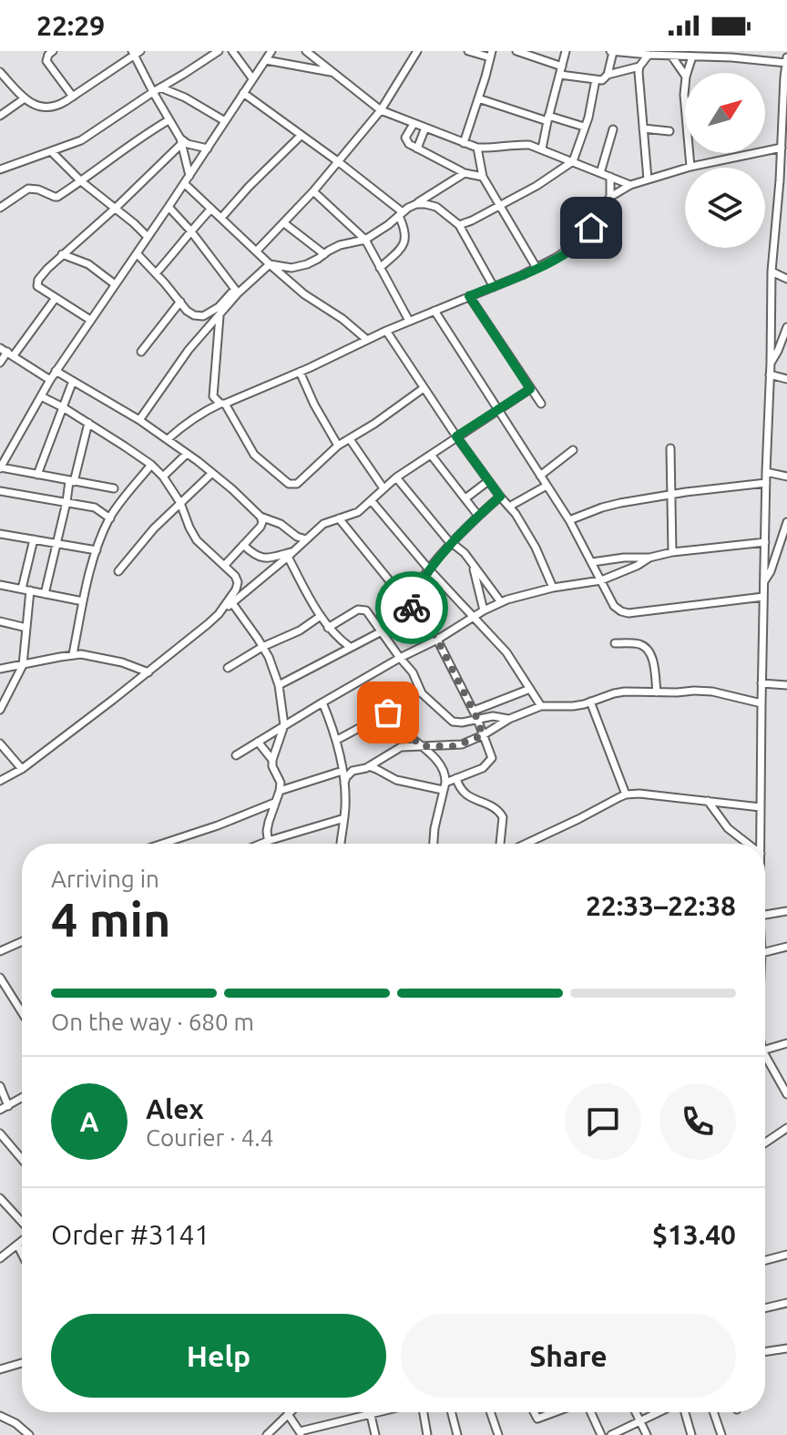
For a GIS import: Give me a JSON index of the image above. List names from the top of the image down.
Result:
{
  "north": "top right",
  "page": {
    "status": "22:29",
    "heading": ["4 min", "Arriving in", "22:33–22:38"],
    "panel": [
      "Alex",
      "Courier · 4.4",
      "Order #3141",
      "$13.40"
    ],
    "bar": "On the way · 680 m",
    "round": "A",
    "buttons": ["Help", "Share"]
  }
}
